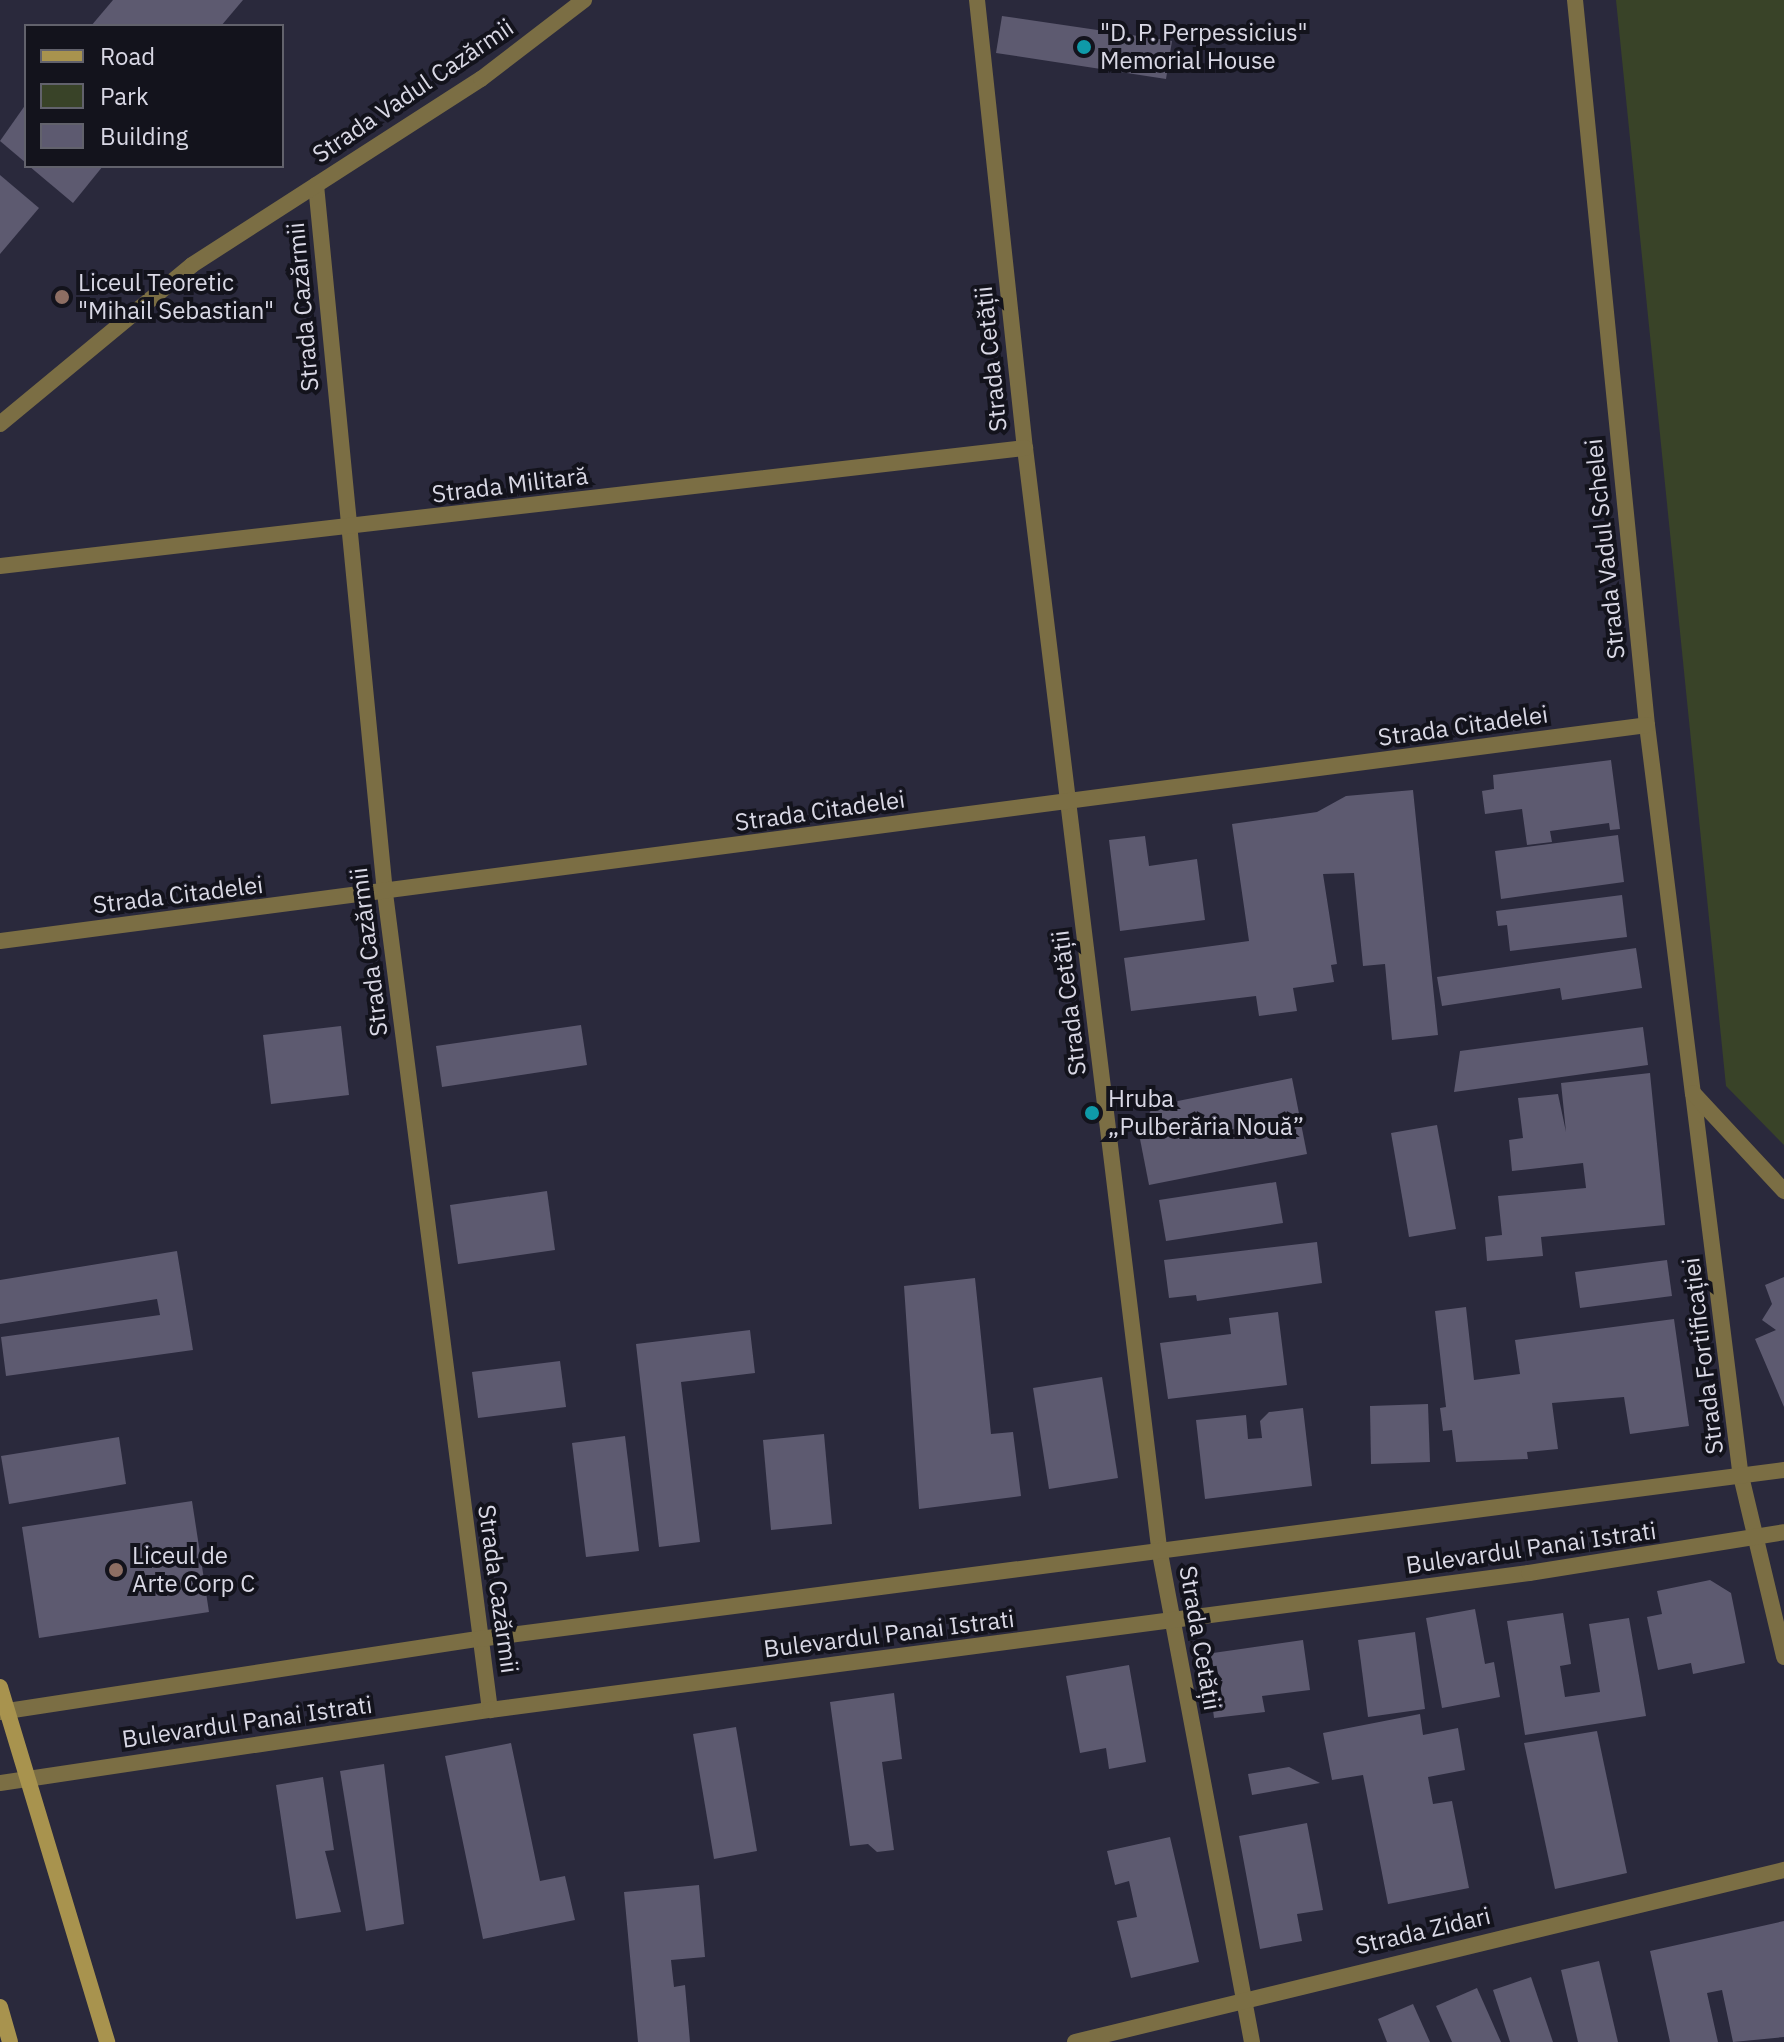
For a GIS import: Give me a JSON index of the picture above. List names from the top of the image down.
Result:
{
  "streets": {
    "street": [
      "Strada Vadul Cazărmii",
      "Strada Cazărmii",
      "Strada Cetății",
      "Strada Militară",
      "Strada Vadul Schelei",
      "Strada Citadelei",
      "Strada Fortificației",
      "Bulevardul Panai Istrati",
      "Strada Zidari"
    ]
  },
  "crossings": [
    ["Strada Vadul Cazărmii", "Strada Cazărmii"],
    ["Strada Cazărmii", "Strada Militară"],
    ["Strada Cazărmii", "Strada Citadelei"],
    ["Strada Cazărmii", "Bulevardul Panai Istrati"],
    ["Strada Cetății", "Strada Militară"],
    ["Strada Cetății", "Strada Citadelei"],
    ["Strada Cetății", "Bulevardul Panai Istrati"],
    ["Strada Cetății", "Strada Zidari"],
    ["Strada Vadul Schelei", "Strada Citadelei"],
    ["Strada Vadul Schelei", "Strada Fortificației"],
    ["Strada Fortificației", "Bulevardul Panai Istrati"]
  ],
  "places": [
    "\"D. P. Perpessicius\" Memorial House",
    "Liceul Teoretic \"Mihail Sebastian\"",
    "Hruba „Pulberăria Nouă”",
    "Liceul de Arte Corp C"
  ],
  "legend": ["Road", "Park", "Building"]
}
